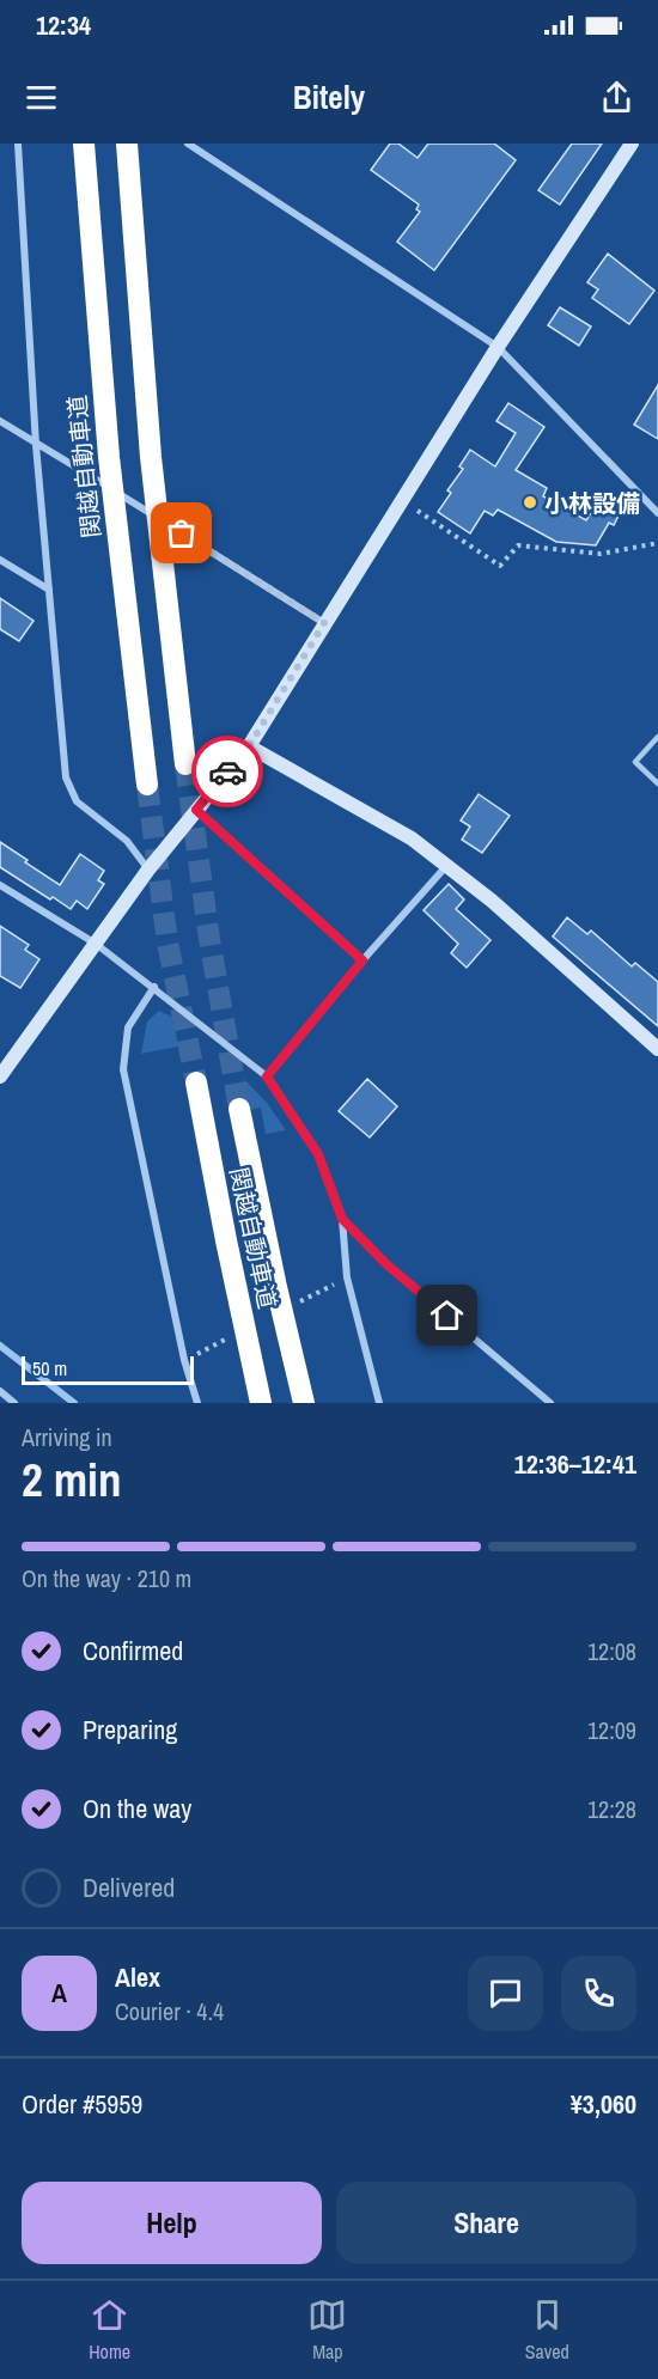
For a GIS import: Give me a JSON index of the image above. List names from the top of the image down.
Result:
{
  "streets": {
    "highway": ["関越自動車道"]
  },
  "places": ["小林設備"],
  "scale_bar": "50 m",
  "page": {
    "status": "12:34",
    "header": "Bitely",
    "scale": "50 m",
    "heading": ["2 min", "Arriving in", "12:36–12:41"],
    "panel": [
      "Alex",
      "Courier · 4.4",
      "Order #5959",
      "¥3,060"
    ],
    "bar": "On the way · 210 m",
    "list": [
      ["Confirmed", "12:08"],
      ["Preparing", "12:09"],
      ["On the way", "12:28"],
      "Delivered"
    ],
    "round": "A",
    "buttons": ["Help", "Share"],
    "tabs": ["Home", "Map", "Saved"]
  }
}
